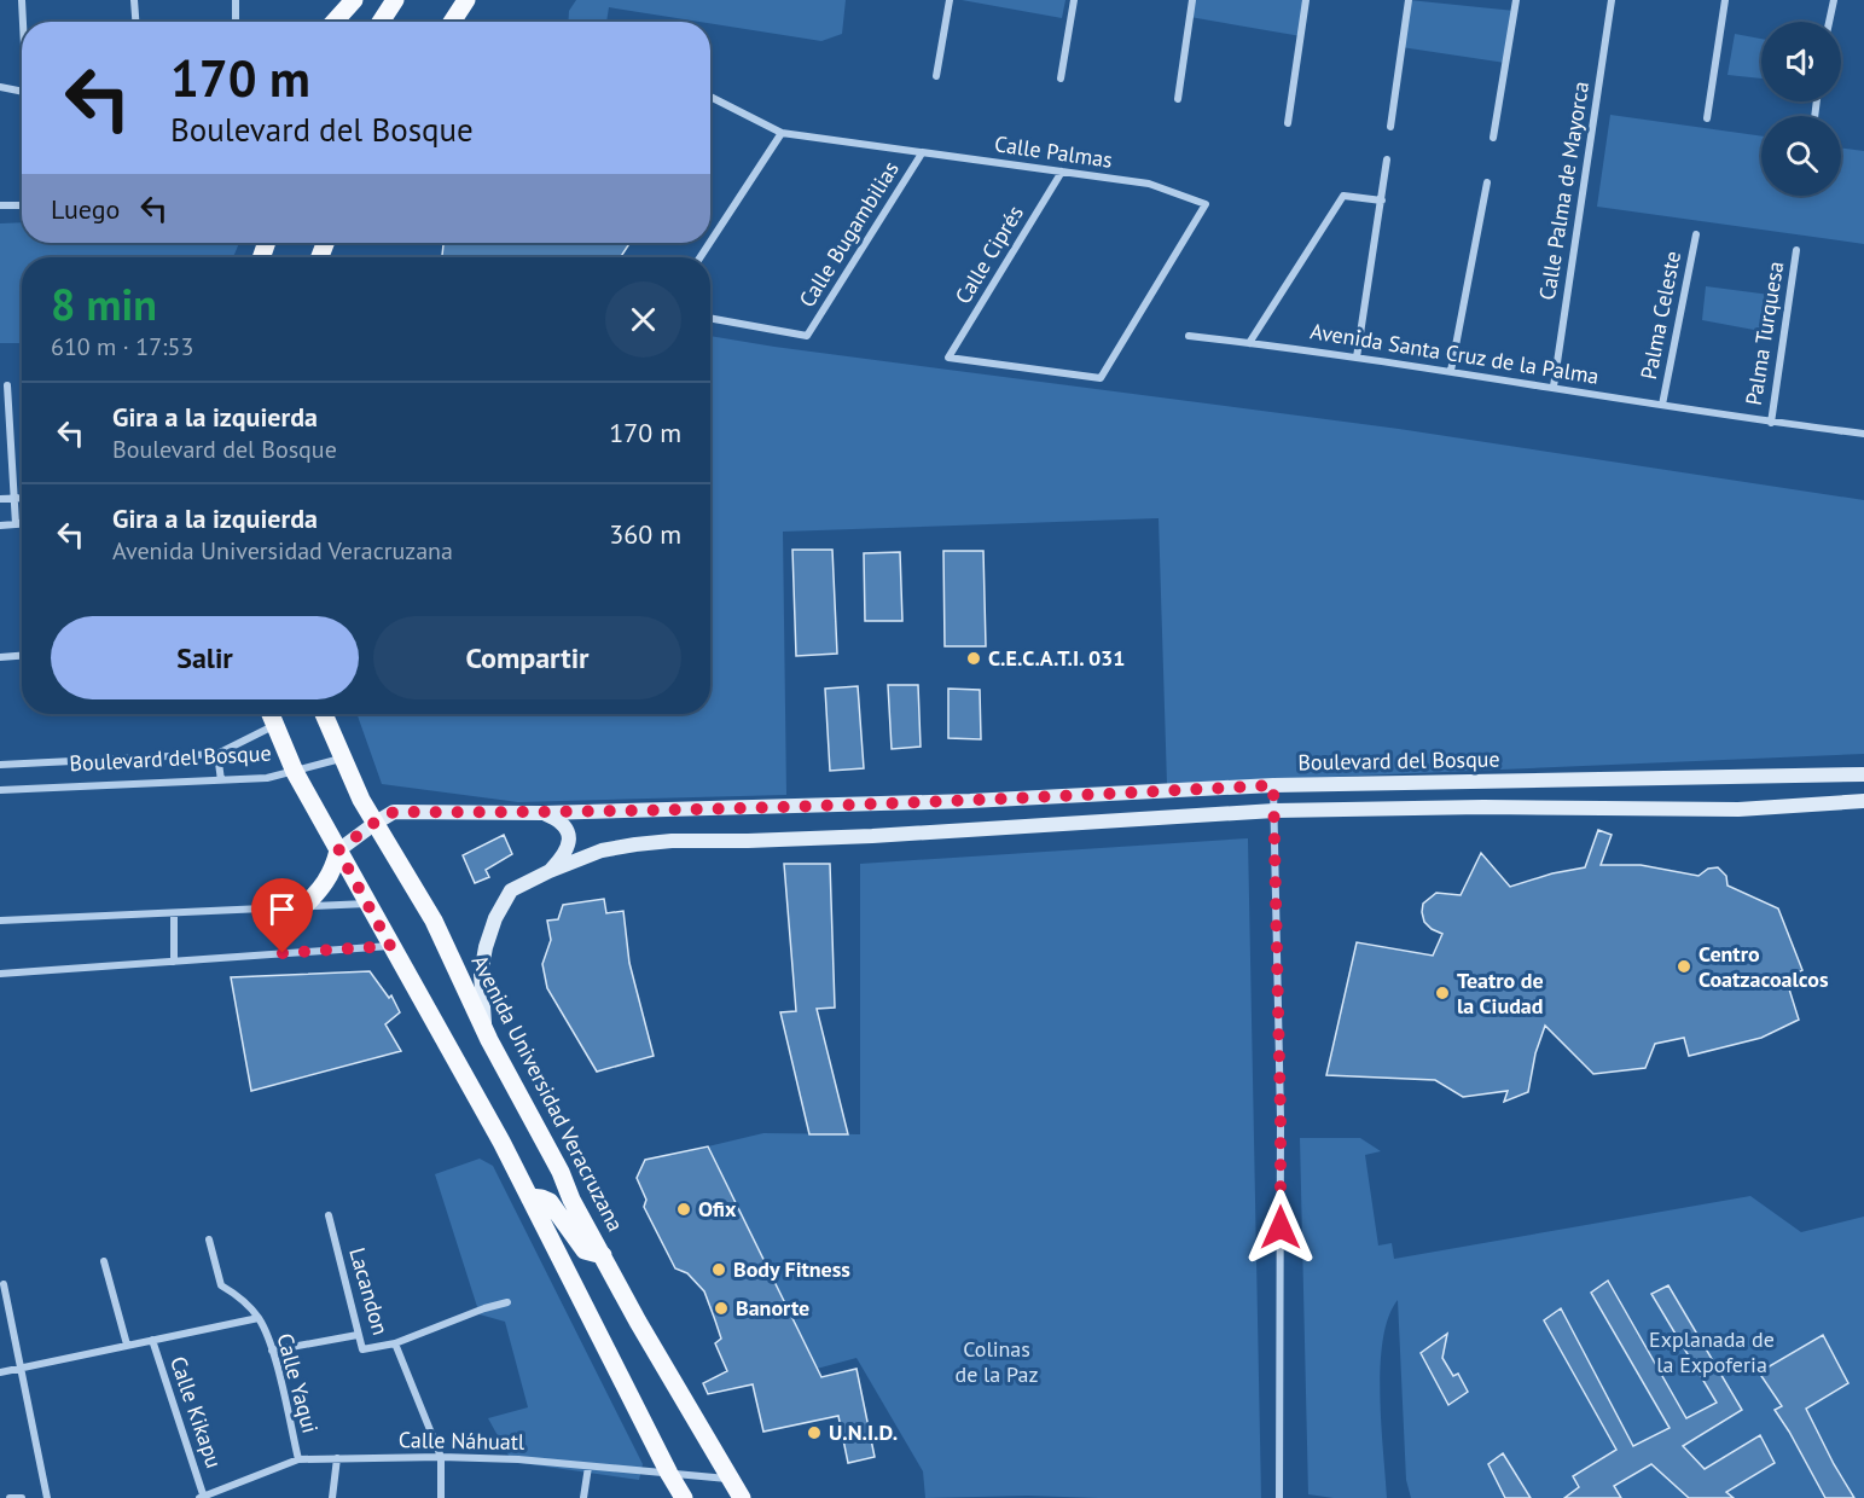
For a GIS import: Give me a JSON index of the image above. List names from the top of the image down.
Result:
{
  "streets": {
    "main road": ["Boulevard del Bosque", "Avenida Universidad Veracruzana"],
    "street": [
      "Calle Palmas",
      "Calle Palma de Mayorca",
      "Calle Bugambilias",
      "Calle Ciprés",
      "Palma Celeste",
      "Palma Turquesa",
      "Avenida Santa Cruz de la Palma",
      "Lacandon",
      "Calle Yaqui",
      "Calle Kikapu",
      "Calle Náhuatl"
    ]
  },
  "crossings": [
    ["Calle Palmas", "Calle Bugambilias"],
    ["Calle Palmas", "Calle Ciprés"],
    ["Calle Palma de Mayorca", "Avenida Santa Cruz de la Palma"],
    ["Palma Celeste", "Avenida Santa Cruz de la Palma"],
    ["Palma Turquesa", "Avenida Santa Cruz de la Palma"],
    ["Boulevard del Bosque", "Avenida Universidad Veracruzana"],
    ["Avenida Universidad Veracruzana", "Calle Náhuatl"],
    ["Calle Yaqui", "Calle Náhuatl"],
    ["Calle Kikapu", "Calle Náhuatl"]
  ],
  "parks": ["Explanada de la Expoferia", "Colinas de la Paz"],
  "places": [
    "C.E.C.A.T.I. 031",
    "Centro Coatzacoalcos",
    "Teatro de la Ciudad",
    "Ofix",
    "Body Fitness",
    "Banorte",
    "U.N.I.D."
  ],
  "page": {
    "turn": ["170 m", "Boulevard del Bosque"],
    "then": "Luego",
    "heading": ["8 min", "610 m · 17:53"],
    "list": [
      {
        "name": "Gira a la izquierda",
        "note": "Boulevard del Bosque",
        "value": "170 m"
      },
      {
        "name": "Gira a la izquierda",
        "note": "Avenida Universidad Veracruzana",
        "value": "360 m"
      }
    ],
    "buttons": ["Salir", "Compartir"]
  }
}
